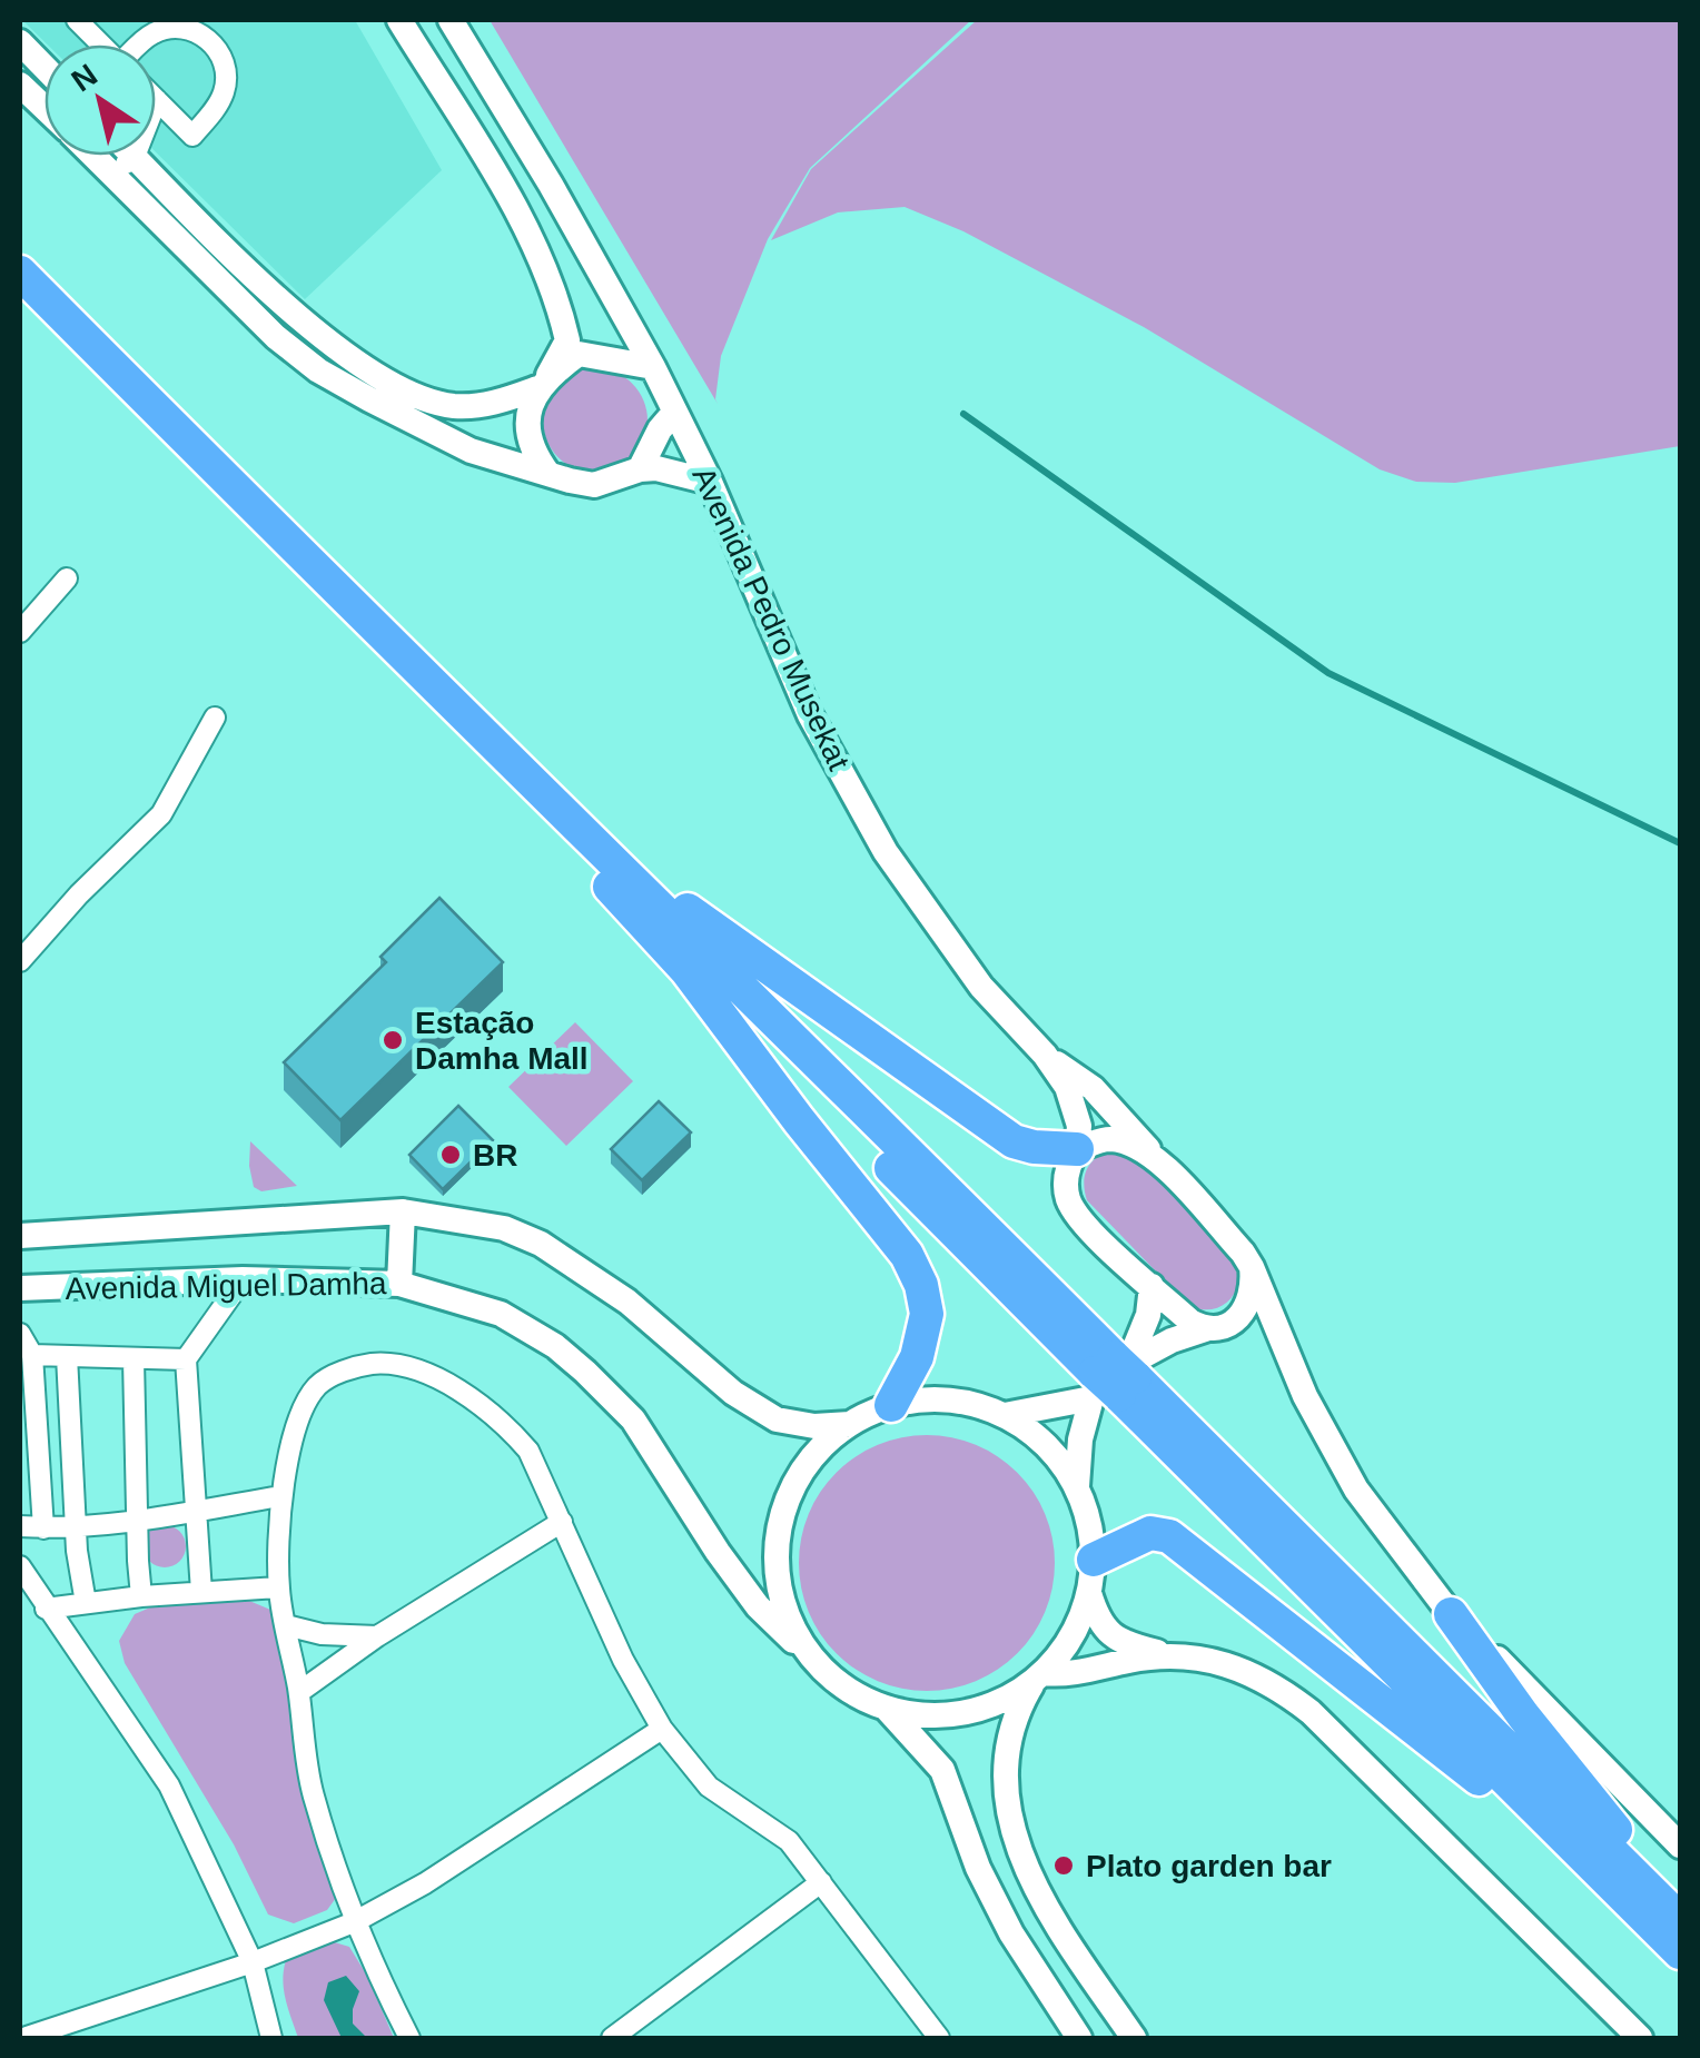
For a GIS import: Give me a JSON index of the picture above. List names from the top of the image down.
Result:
{
  "streets": {
    "street": ["Avenida Pedro Musekat", "Avenida Miguel Damha"]
  },
  "places": ["Estação Damha Mall", "BR", "Plato garden bar"],
  "north": "top left"
}
